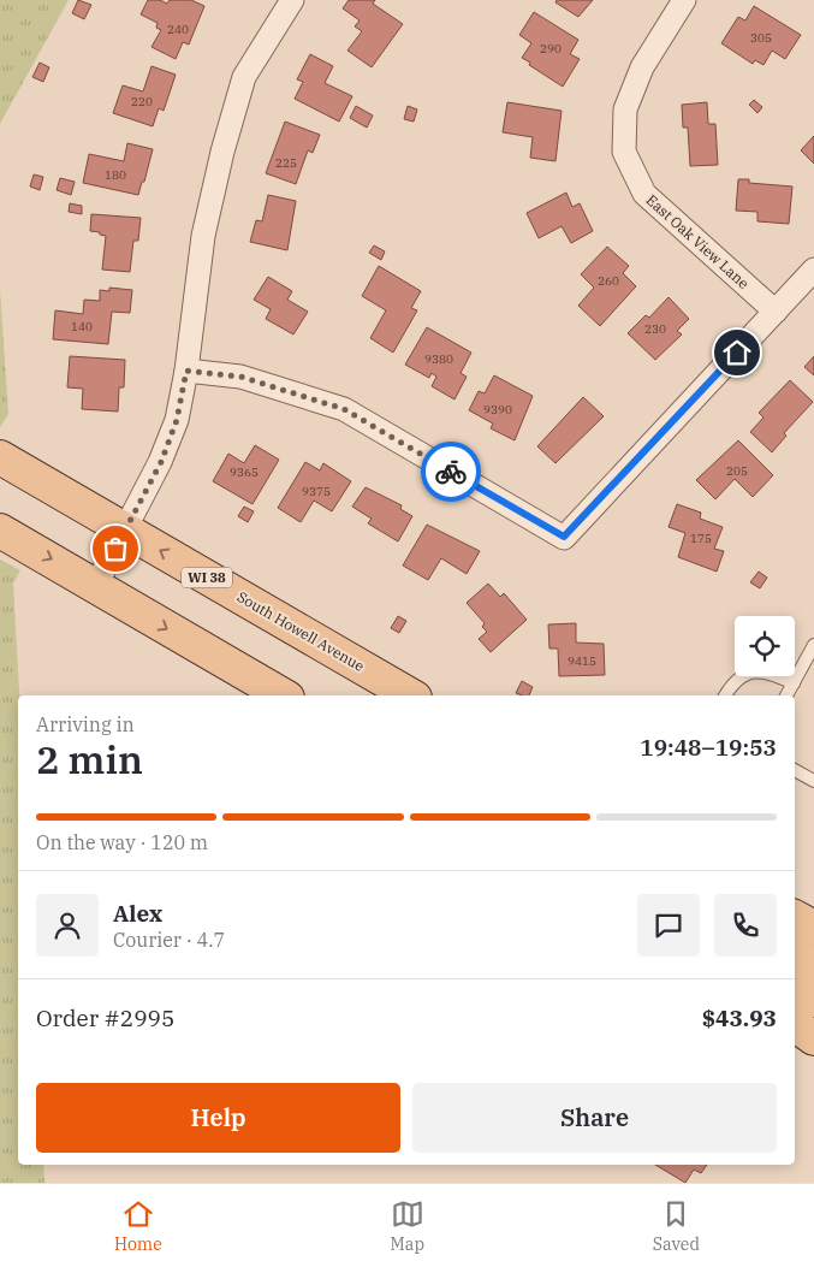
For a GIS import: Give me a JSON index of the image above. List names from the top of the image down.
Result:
{
  "streets": {
    "main road": ["WI 38", "South Howell Avenue"],
    "street": ["East Oak View Lane"]
  },
  "house_numbers": [
    "240",
    "305",
    "290",
    "220",
    "225",
    "180",
    "260",
    "140",
    "230",
    "9380",
    "9390",
    "205",
    "9365",
    "9375",
    "175",
    "9415"
  ],
  "page": {
    "heading": ["2 min", "Arriving in", "19:48–19:53"],
    "panel": [
      "Alex",
      "Courier · 4.7",
      "Order #2995",
      "$43.93"
    ],
    "bar": "On the way · 120 m",
    "buttons": ["Help", "Share"],
    "tabs": ["Home", "Map", "Saved"]
  }
}
